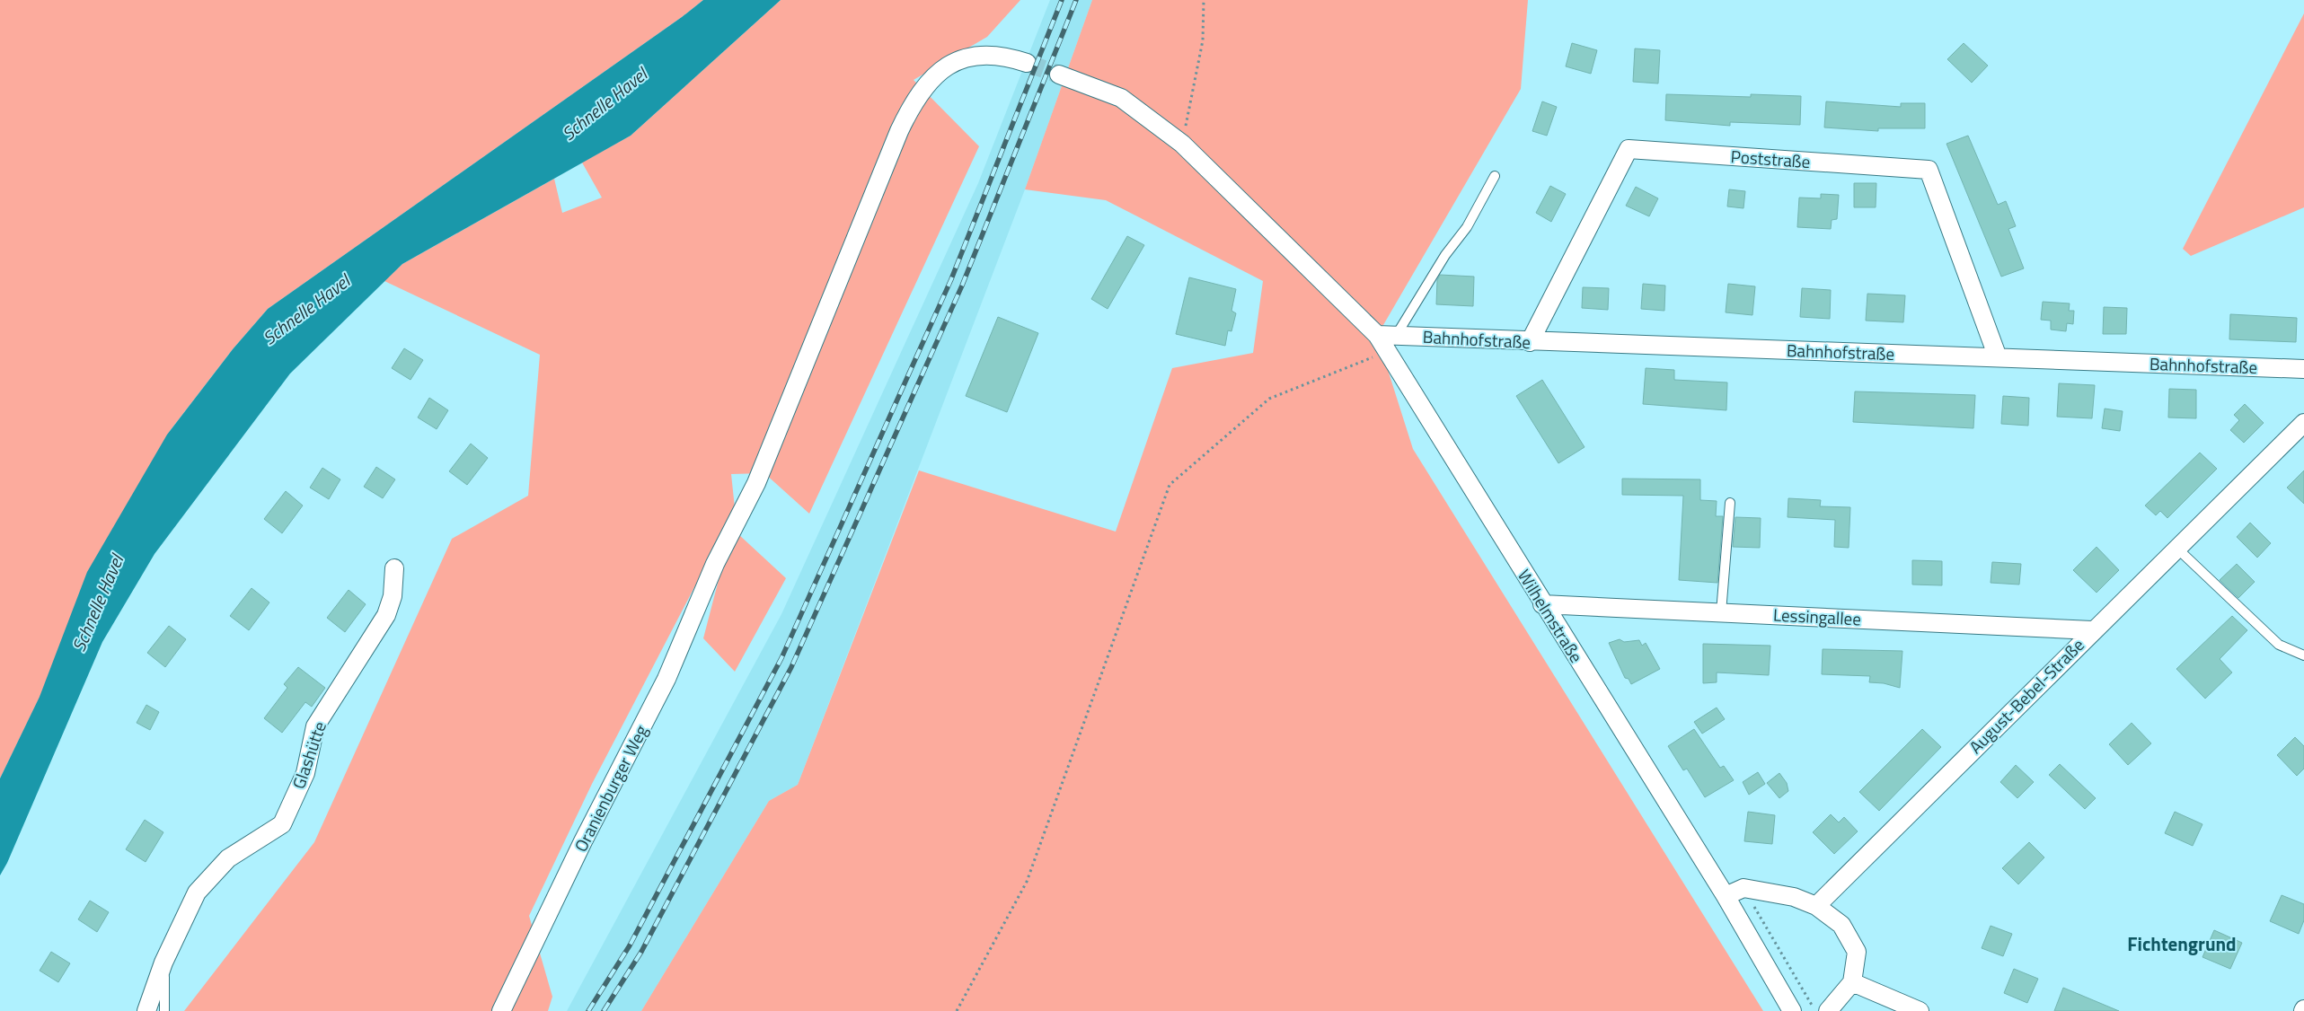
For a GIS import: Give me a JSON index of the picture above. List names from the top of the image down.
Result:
{
  "streets": {
    "street": [
      "Poststraße",
      "Bahnhofstraße",
      "Wilhelmstraße",
      "Lessingallee",
      "August-Bebel-Straße",
      "Glashütte",
      "Oranienburger Weg"
    ]
  },
  "crossings": [
    ["Poststraße", "Bahnhofstraße"],
    ["Bahnhofstraße", "Wilhelmstraße"],
    ["Wilhelmstraße", "Lessingallee"],
    ["Lessingallee", "August-Bebel-Straße"]
  ],
  "districts": ["Fichtengrund"],
  "water": ["Schnelle Havel"]
}
